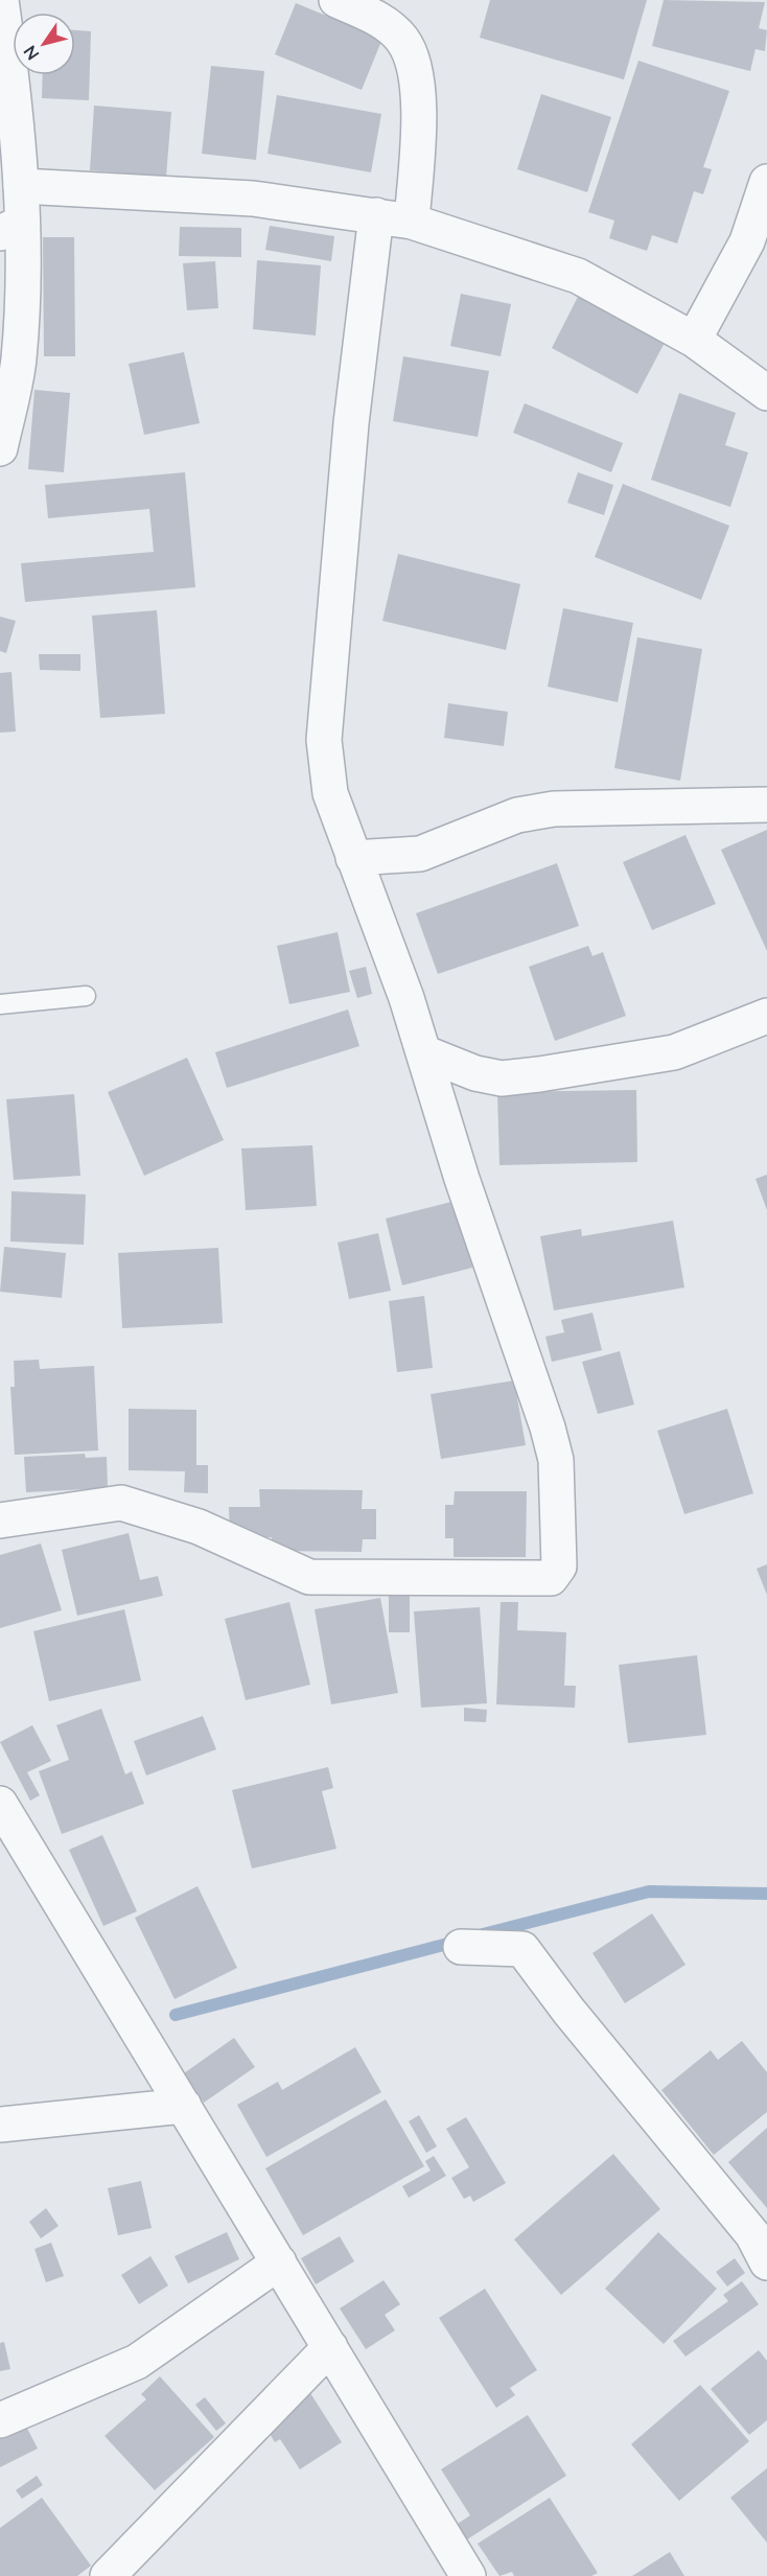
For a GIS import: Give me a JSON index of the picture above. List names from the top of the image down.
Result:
{
  "north": "bottom left"
}
